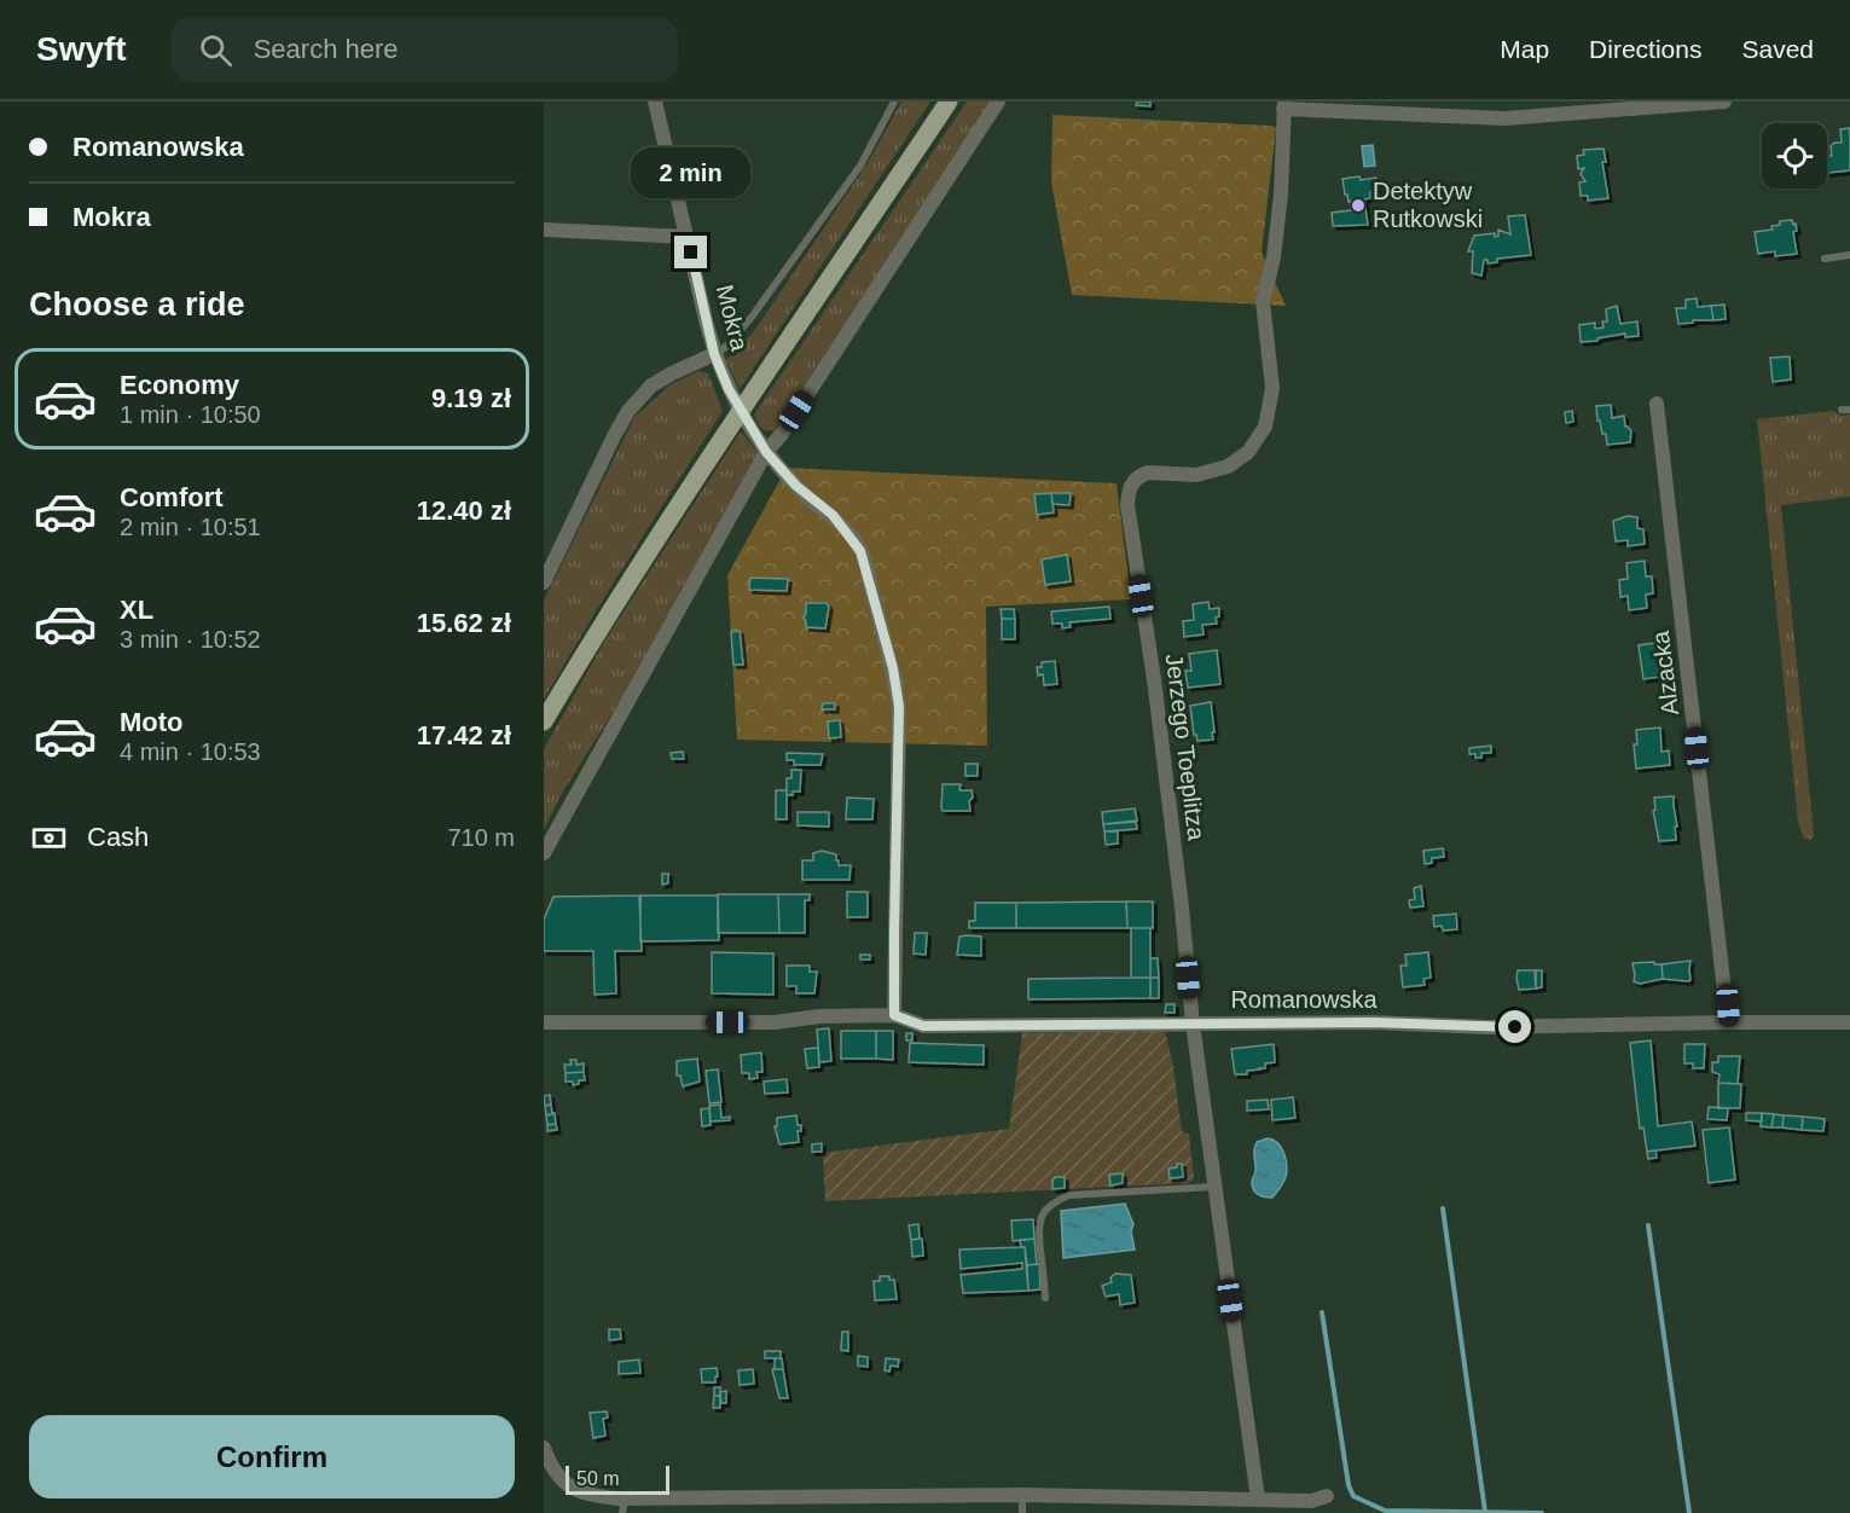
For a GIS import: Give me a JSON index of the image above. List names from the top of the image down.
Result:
{
  "streets": {
    "street": [
      "Mokra",
      "Alzacka",
      "Jerzego Toeplitza",
      "Romanowska"
    ]
  },
  "crossings": [
    ["Mokra", "Romanowska"],
    ["Alzacka", "Romanowska"],
    ["Jerzego Toeplitza", "Romanowska"]
  ],
  "places": ["Detektyw Rutkowski"],
  "scale_bar": "50 m",
  "page": {
    "header": "Swyft",
    "search": "Search here",
    "nav": ["Map", "Directions", "Saved"],
    "banner": ["Romanowska", "Mokra"],
    "bubble": "2 min",
    "heading": "Choose a ride",
    "list": [
      {
        "name": "Economy",
        "note": "1 min · 10:50",
        "value": "9.19 zł"
      },
      {
        "name": "Comfort",
        "note": "2 min · 10:51",
        "value": "12.40 zł"
      },
      {
        "name": "XL",
        "note": "3 min · 10:52",
        "value": "15.62 zł"
      },
      {
        "name": "Moto",
        "note": "4 min · 10:53",
        "value": "17.42 zł"
      }
    ],
    "pay": ["Cash", "710 m"],
    "buttons": "Confirm",
    "scale": "50 m"
  }
}
